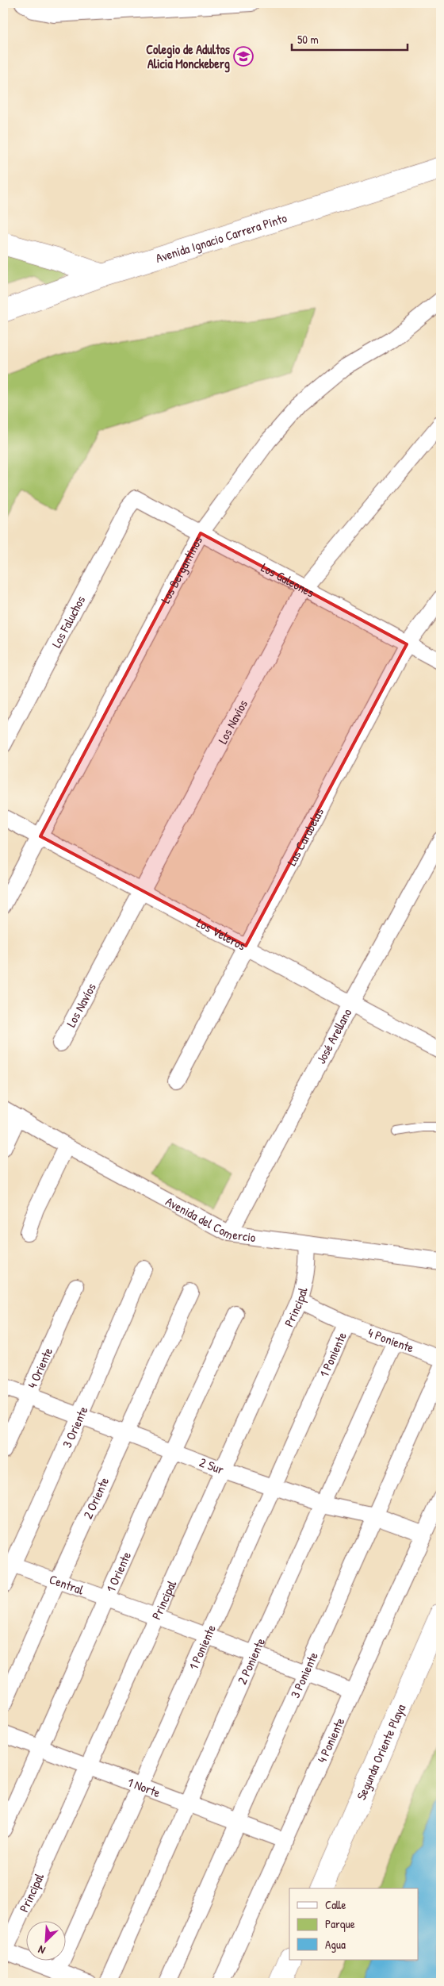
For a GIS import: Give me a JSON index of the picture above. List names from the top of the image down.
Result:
{
  "streets": {
    "main road": ["Avenida Ignacio Carrera Pinto", "Segunda Oriente Playa"],
    "street": [
      "Los Bergantinos",
      "Los Galeones",
      "Los Faluchos",
      "Los Navíos",
      "Las Carabelas",
      "Los Veleros",
      "José Arellano",
      "Avenida del Comercio",
      "Principal",
      "4 Poniente",
      "1 Poniente",
      "4 Oriente",
      "3 Oriente",
      "2 Sur",
      "2 Oriente",
      "1 Oriente",
      "Central",
      "2 Poniente",
      "3 Poniente",
      "1 Norte"
    ]
  },
  "crossings": [
    ["Los Bergantinos", "Los Galeones"],
    ["Los Bergantinos", "Los Veleros"],
    ["Los Galeones", "Los Faluchos"],
    ["Los Galeones", "Los Navíos"],
    ["Los Galeones", "Las Carabelas"],
    ["Los Navíos", "Los Veleros"],
    ["Las Carabelas", "Los Veleros"],
    ["Los Veleros", "José Arellano"],
    ["José Arellano", "Avenida del Comercio"],
    ["Avenida del Comercio", "Principal"],
    ["Principal", "4 Poniente"],
    ["Principal", "2 Sur"],
    ["Principal", "Central"],
    ["Principal", "1 Norte"],
    ["4 Poniente", "1 Poniente"],
    ["4 Poniente", "2 Sur"],
    ["4 Poniente", "Central"],
    ["4 Poniente", "2 Poniente"],
    ["4 Poniente", "1 Norte"],
    ["1 Poniente", "2 Sur"],
    ["1 Poniente", "Central"],
    ["1 Poniente", "1 Norte"],
    ["4 Oriente", "2 Sur"],
    ["3 Oriente", "2 Sur"],
    ["3 Oriente", "Central"],
    ["2 Sur", "2 Oriente"],
    ["2 Sur", "1 Oriente"],
    ["2 Sur", "2 Poniente"],
    ["2 Sur", "3 Poniente"],
    ["2 Oriente", "Central"],
    ["1 Oriente", "Central"],
    ["1 Oriente", "1 Norte"],
    ["Central", "2 Poniente"],
    ["Central", "3 Poniente"],
    ["2 Poniente", "1 Norte"],
    ["3 Poniente", "1 Norte"]
  ],
  "places": {
    "school or university": ["Colegio de Adultos Alicia Monckeberg"]
  },
  "legend": ["Calle", "Parque", "Agua"],
  "scale_bar": "50 m",
  "north": "bottom left"
}
